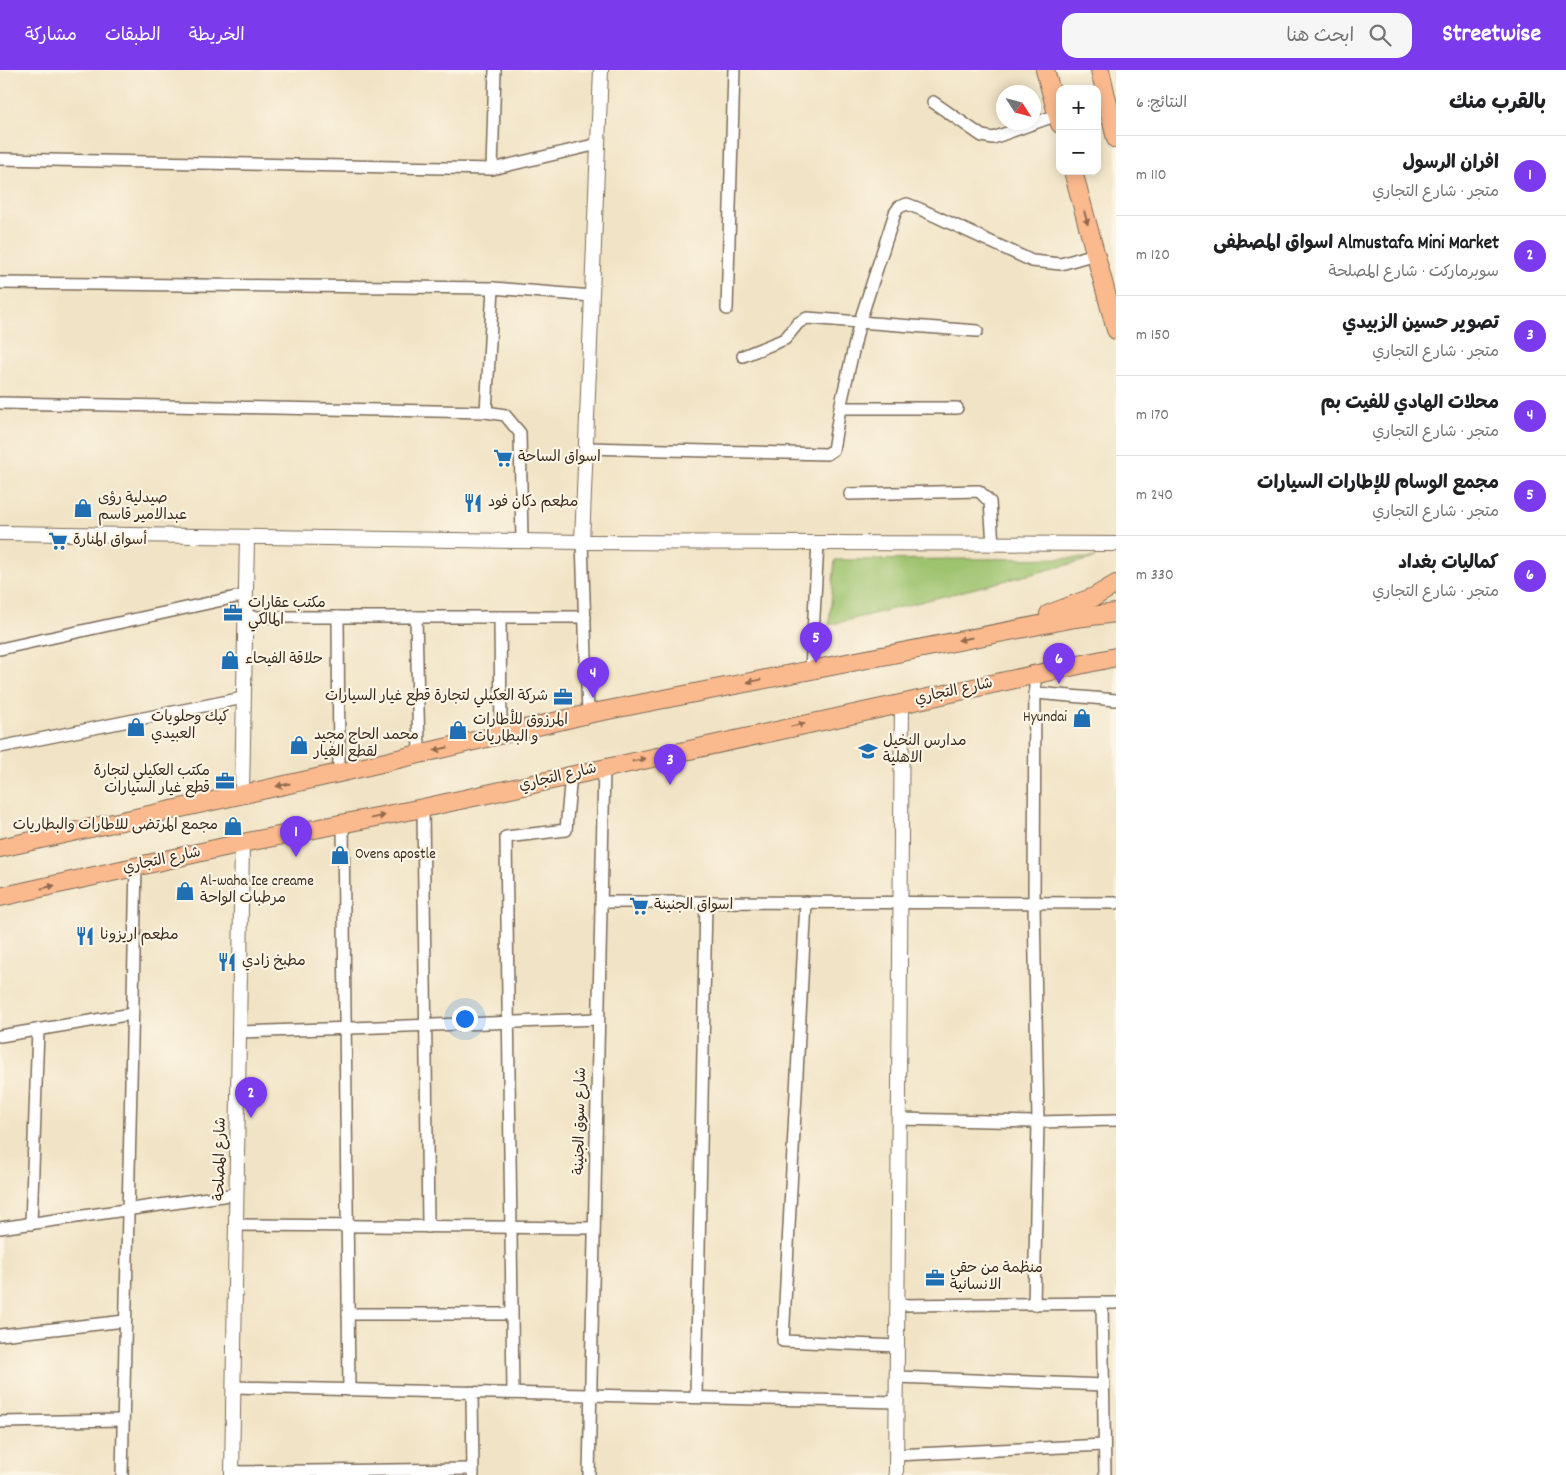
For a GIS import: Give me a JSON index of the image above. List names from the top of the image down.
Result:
{
  "streets": {
    "main road": ["شارع التجاري"],
    "street": ["شارع سوق الجنينة", "شارع المصلحة"]
  },
  "crossings": [
    ["شارع التجاري", "شارع سوق الجنينة"],
    ["شارع التجاري", "شارع المصلحة"]
  ],
  "places": {
    "supermarket": ["اسواق الساحة", "أسواق المنارة", "اسواق الجنينة"],
    "restaurant": ["مطعم دكان فود", "مطعم اريزونا", "مطبخ زادي"],
    "shop": [
      "صيدلية رؤى عبدالامير قاسم",
      "حلاقة الفيحاء",
      "Hyundai",
      "كيك وحلويات العبيدي",
      "المرزوق للأطارات و البطاريات",
      "محمد الحاج مجيد لقطع الغيار",
      "مجمع المرتضى للاطارات والبطاريات",
      "Ovens apostle",
      "Al-waha Ice creame مرطبات الواحة"
    ],
    "office": [
      "مكتب عقارات المالكي",
      "شركة العكيلي لتجارة قطع غيار السيارات",
      "مكتب العكيلي لتجارة قطع غيار السيارات",
      "منظمة من حقي الانسانية"
    ],
    "school or university": ["مدارس النخيل الاهلية"]
  },
  "north": "bottom right",
  "page": {
    "header": "Streetwise",
    "search": "ابحث هنا",
    "nav": ["الخريطة", "الطبقات", "مشاركة"],
    "heading": ["بالقرب منك", "النتائج: 6"],
    "map_buttons": ["+", "−"],
    "list": [
      {
        "mark": "1",
        "name": "افران الرسول",
        "note": "متجر · شارع التجاري",
        "value": "110 m"
      },
      {
        "mark": "2",
        "name": "Almustafa Mini Market اسواق المصطفى",
        "note": "سوبرماركت · شارع المصلحة",
        "value": "120 m"
      },
      {
        "mark": "3",
        "name": "تصوير حسين الزبيدي",
        "note": "متجر · شارع التجاري",
        "value": "150 m"
      },
      {
        "mark": "4",
        "name": "محلات الهادي للفيت بم",
        "note": "متجر · شارع التجاري",
        "value": "170 m"
      },
      {
        "mark": "5",
        "name": "مجمع الوسام للإطارات السيارات",
        "note": "متجر · شارع التجاري",
        "value": "240 m"
      },
      {
        "mark": "6",
        "name": "كماليات بغداد",
        "note": "متجر · شارع التجاري",
        "value": "330 m"
      }
    ],
    "pins": [
      "5",
      "6",
      "4",
      "3",
      "1",
      "2"
    ]
  }
}
